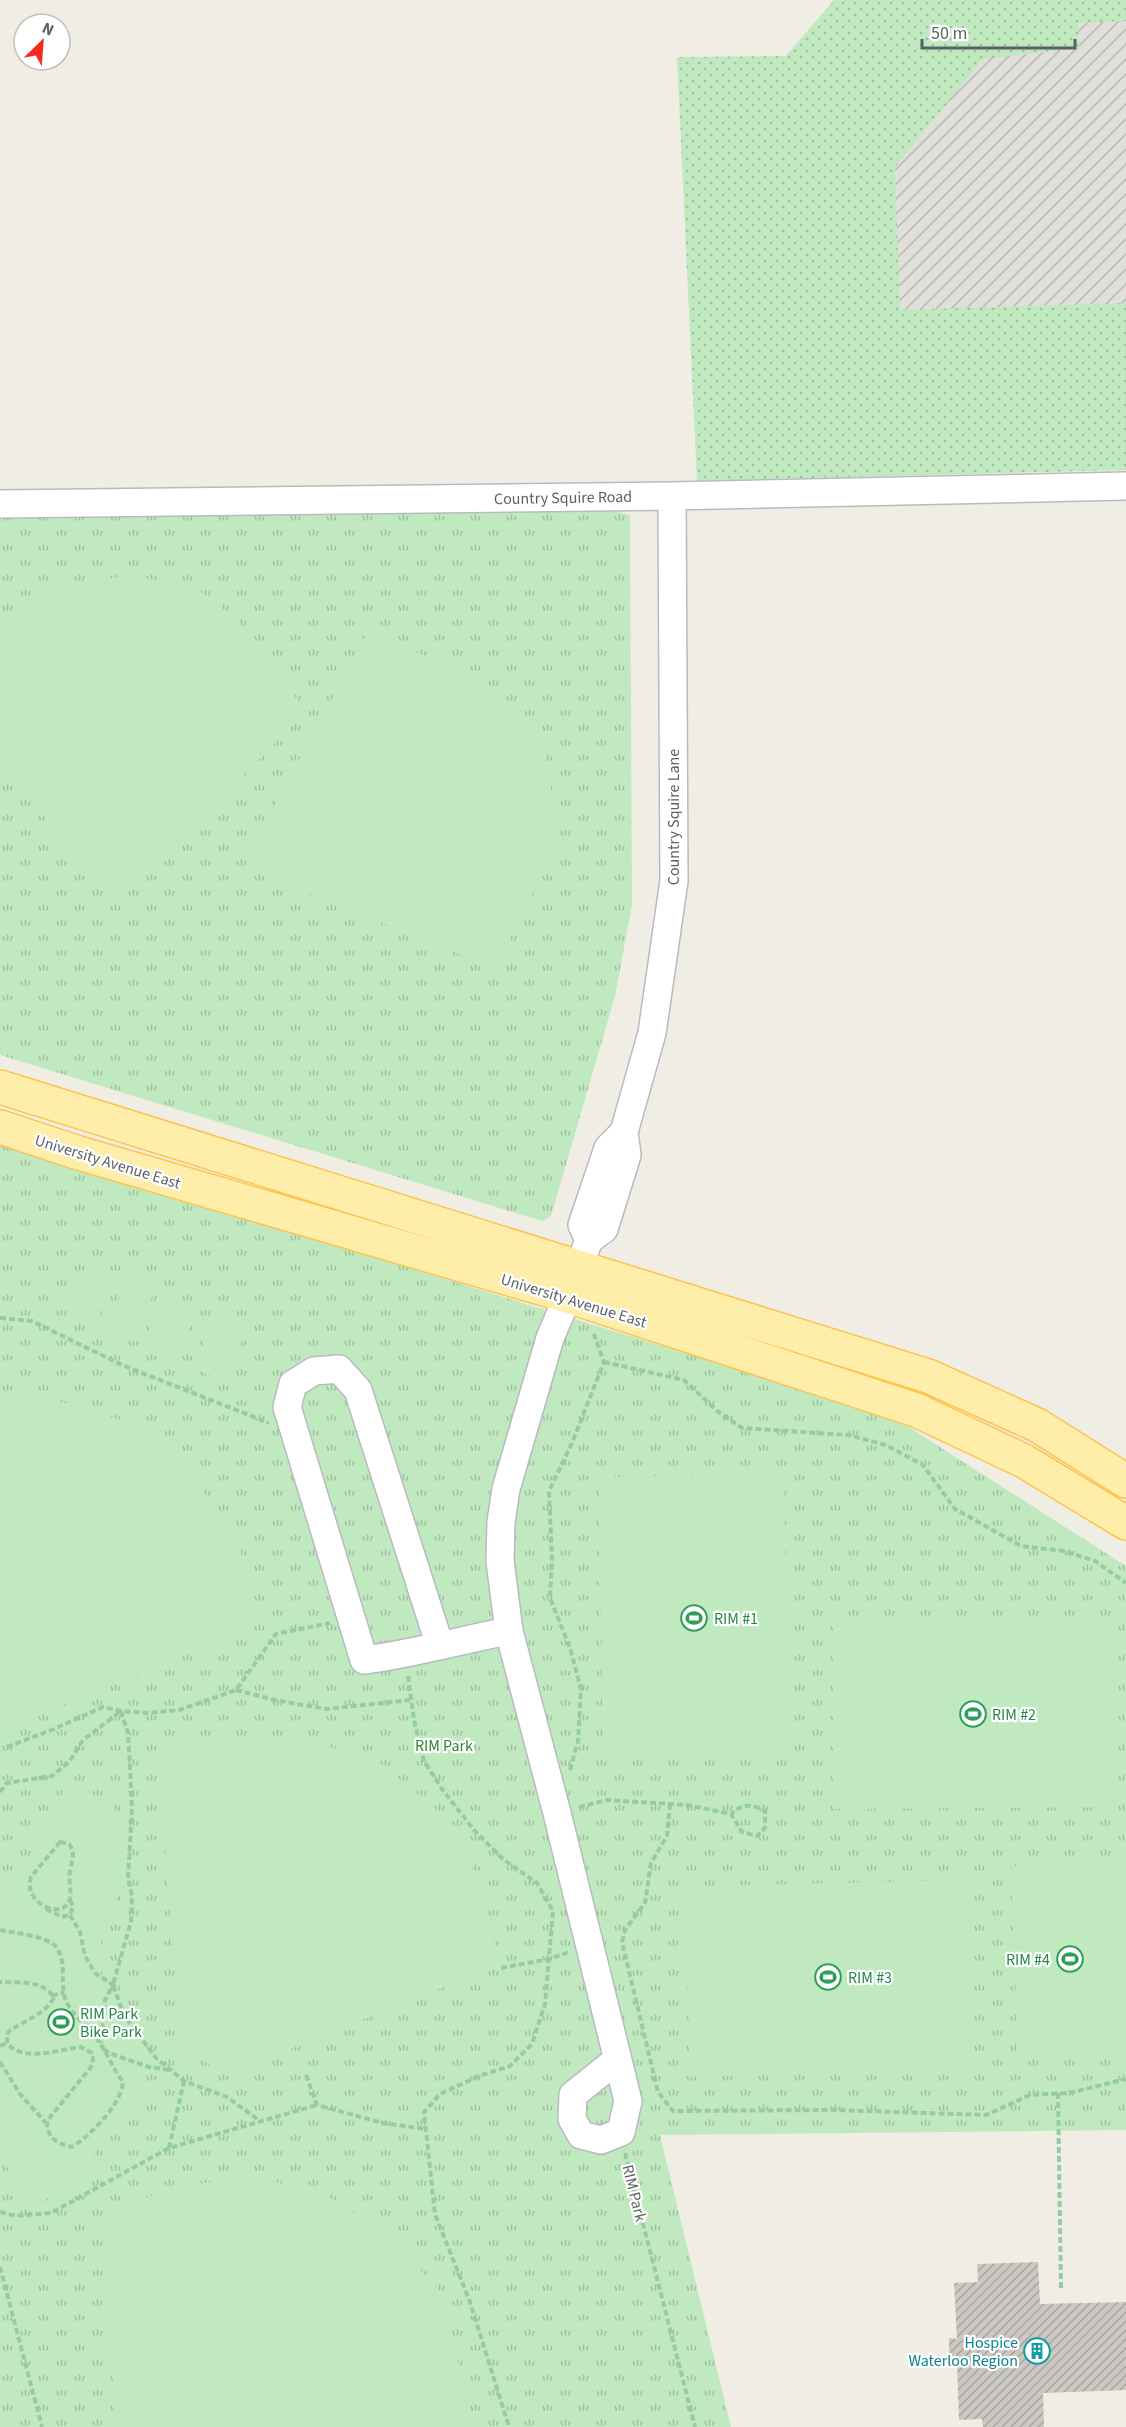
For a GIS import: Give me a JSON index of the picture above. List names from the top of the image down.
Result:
{
  "streets": {
    "main road": ["University Avenue East"],
    "street": ["Country Squire Road", "Country Squire Lane"],
    "path": ["RIM Park"]
  },
  "crossings": [
    ["Country Squire Road", "Country Squire Lane"],
    ["Country Squire Lane", "University Avenue East"]
  ],
  "parks": ["RIM Park"],
  "places": {
    "sports": [
      "RIM #1",
      "RIM #2",
      "RIM #4",
      "RIM #3",
      "RIM Park Bike Park"
    ],
    "building": ["Hospice Waterloo Region"]
  },
  "scale_bar": "50 m",
  "north": "top right"
}
